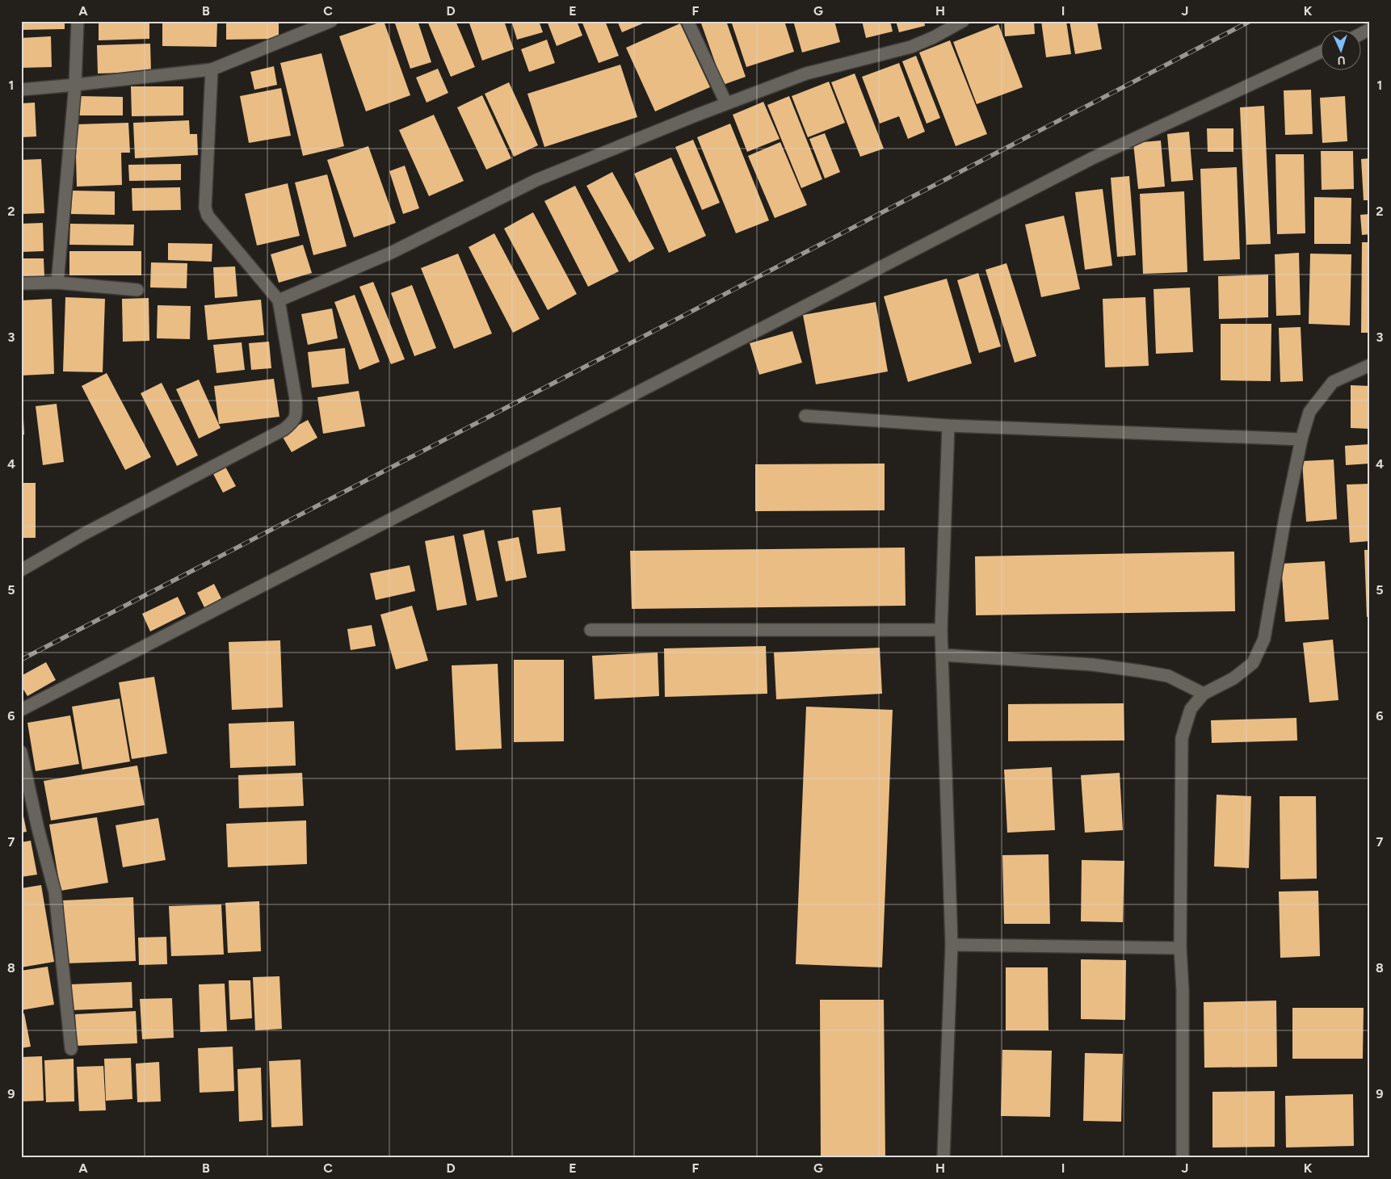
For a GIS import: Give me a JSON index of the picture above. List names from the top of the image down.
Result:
{
  "north": "bottom",
  "grid": {
    "columns": [
      "A",
      "B",
      "C",
      "D",
      "E",
      "F",
      "G",
      "H",
      "I",
      "J",
      "K"
    ],
    "rows": [
      "1",
      "2",
      "3",
      "4",
      "5",
      "6",
      "7",
      "8",
      "9"
    ]
  }
}
